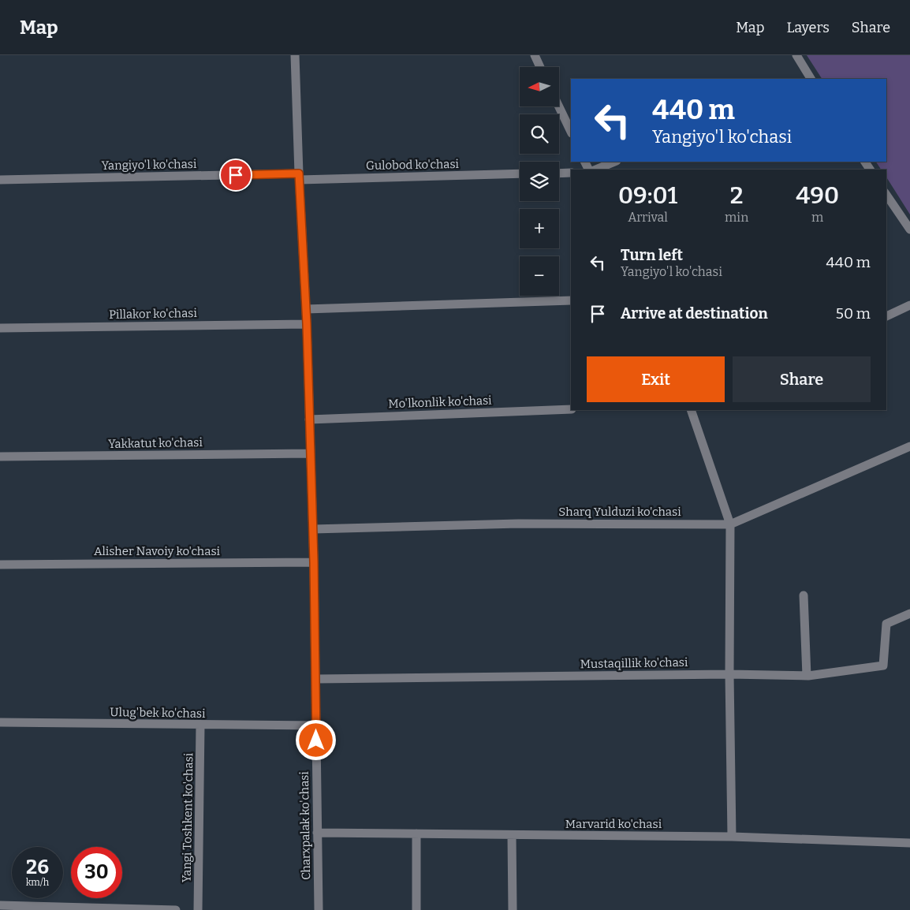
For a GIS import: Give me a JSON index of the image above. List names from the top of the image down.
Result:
{
  "streets": {
    "street": [
      "Yangiyo'l ko'chasi",
      "Gulobod ko'chasi",
      "Pillakor ko'chasi",
      "Mo'lkonlik ko'chasi",
      "Yakkatut ko'chasi",
      "Sharq Yulduzi ko'chasi",
      "Alisher Navoiy ko'chasi",
      "Mustaqillik ko'chasi",
      "Ulug'bek ko'chasi",
      "Yangi Toshkent ko'chasi",
      "Marvarid ko'chasi",
      "Charxpalak ko'chasi"
    ]
  },
  "crossings": [
    ["Yangiyo'l ko'chasi", "Gulobod ko'chasi"],
    ["Yangiyo'l ko'chasi", "Charxpalak ko'chasi"],
    ["Gulobod ko'chasi", "Charxpalak ko'chasi"],
    ["Pillakor ko'chasi", "Charxpalak ko'chasi"],
    ["Mo'lkonlik ko'chasi", "Charxpalak ko'chasi"],
    ["Yakkatut ko'chasi", "Charxpalak ko'chasi"],
    ["Sharq Yulduzi ko'chasi", "Charxpalak ko'chasi"],
    ["Alisher Navoiy ko'chasi", "Charxpalak ko'chasi"],
    ["Mustaqillik ko'chasi", "Charxpalak ko'chasi"],
    ["Ulug'bek ko'chasi", "Yangi Toshkent ko'chasi"],
    ["Ulug'bek ko'chasi", "Charxpalak ko'chasi"],
    ["Marvarid ko'chasi", "Charxpalak ko'chasi"]
  ],
  "north": "left",
  "page": {
    "header": "Map",
    "nav": ["Map", "Layers", "Share"],
    "map_buttons": ["+", "−"],
    "turn": ["440 m", "Yangiyo'l ko'chasi"],
    "eta": [
      "09:01",
      "Arrival",
      "2",
      "min",
      "490",
      "m"
    ],
    "list": [
      {
        "name": "Turn left",
        "note": "Yangiyo'l ko'chasi",
        "value": "440 m"
      },
      {
        "name": "Arrive at destination",
        "value": "50 m"
      }
    ],
    "buttons": ["Exit", "Share"],
    "speed": "26 km/h",
    "limit": "30"
  }
}
